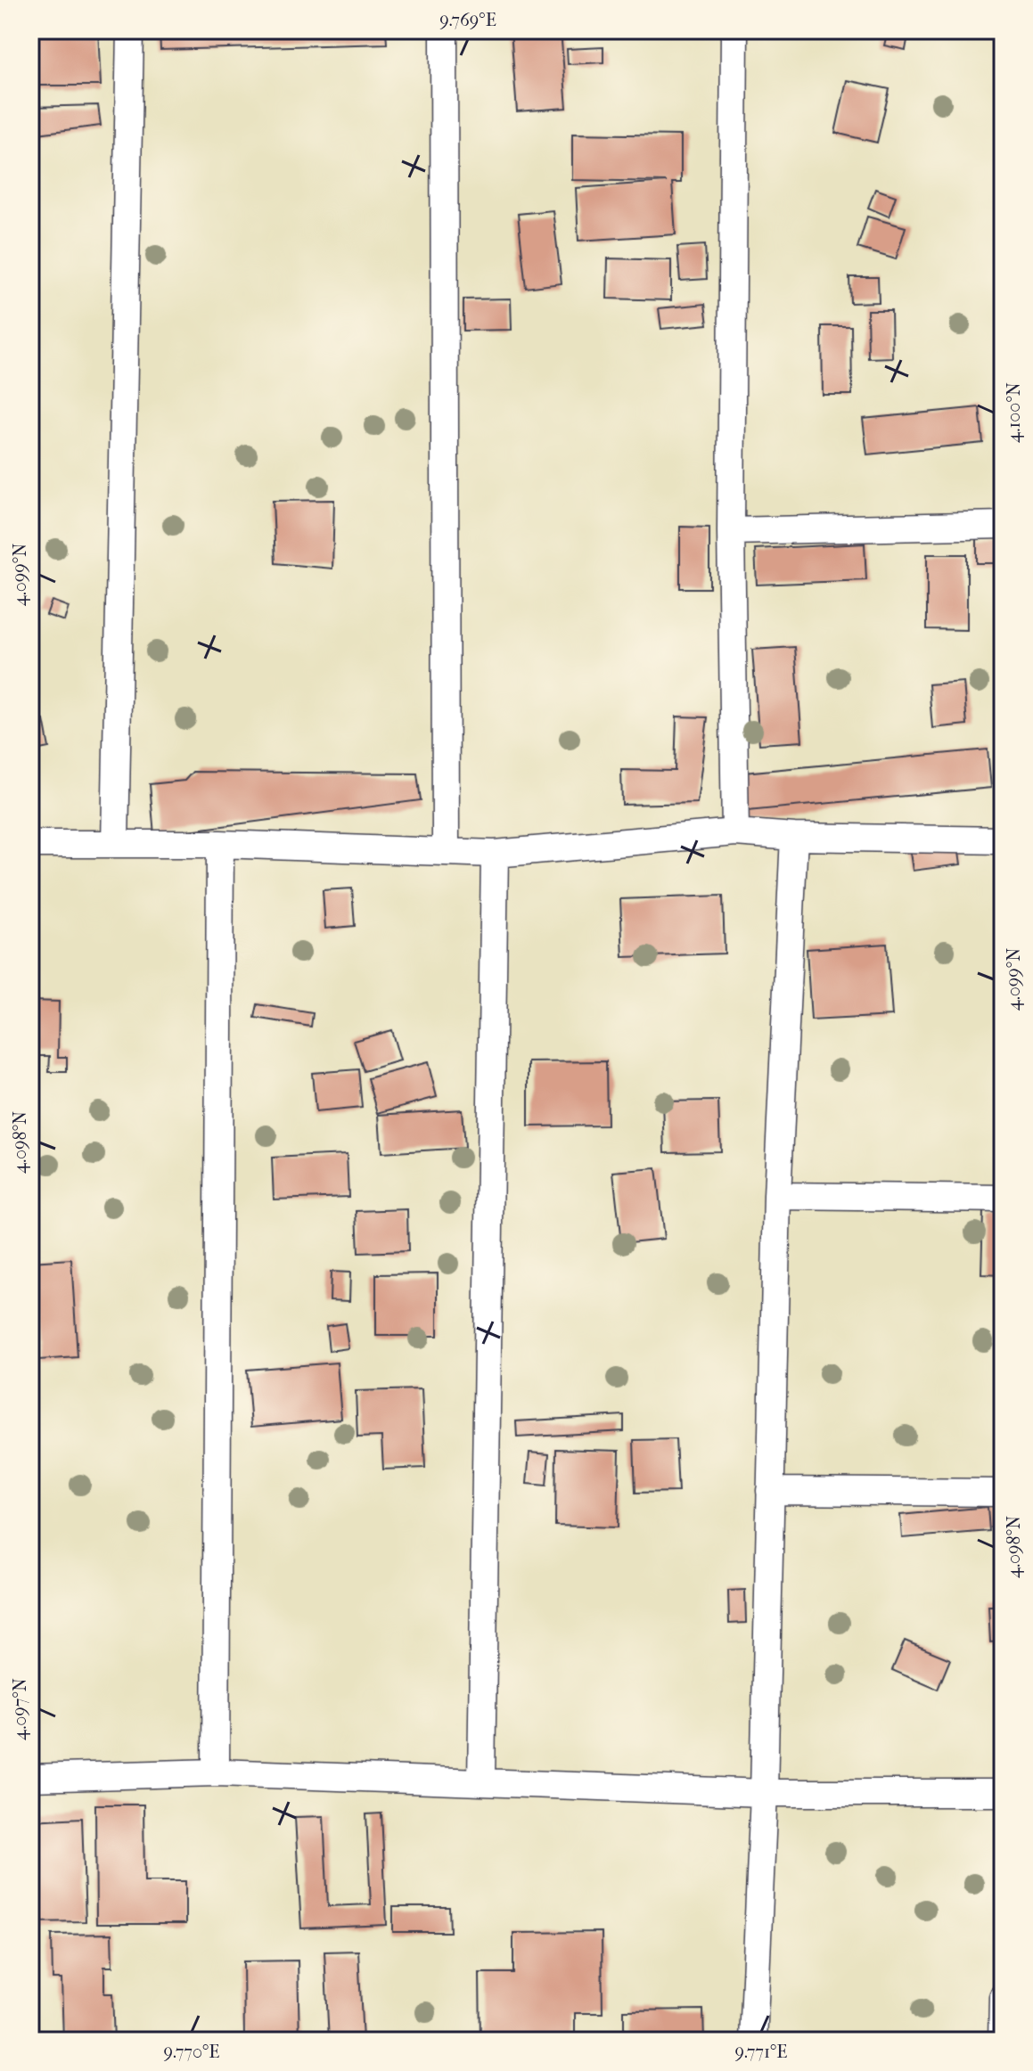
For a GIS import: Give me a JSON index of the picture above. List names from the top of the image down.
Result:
{
  "coordinates": [
    "9.769°E",
    "4.100°N",
    "4.099°N",
    "4.098°N",
    "4.097°N",
    "9.770°E",
    "9.771°E"
  ]
}
